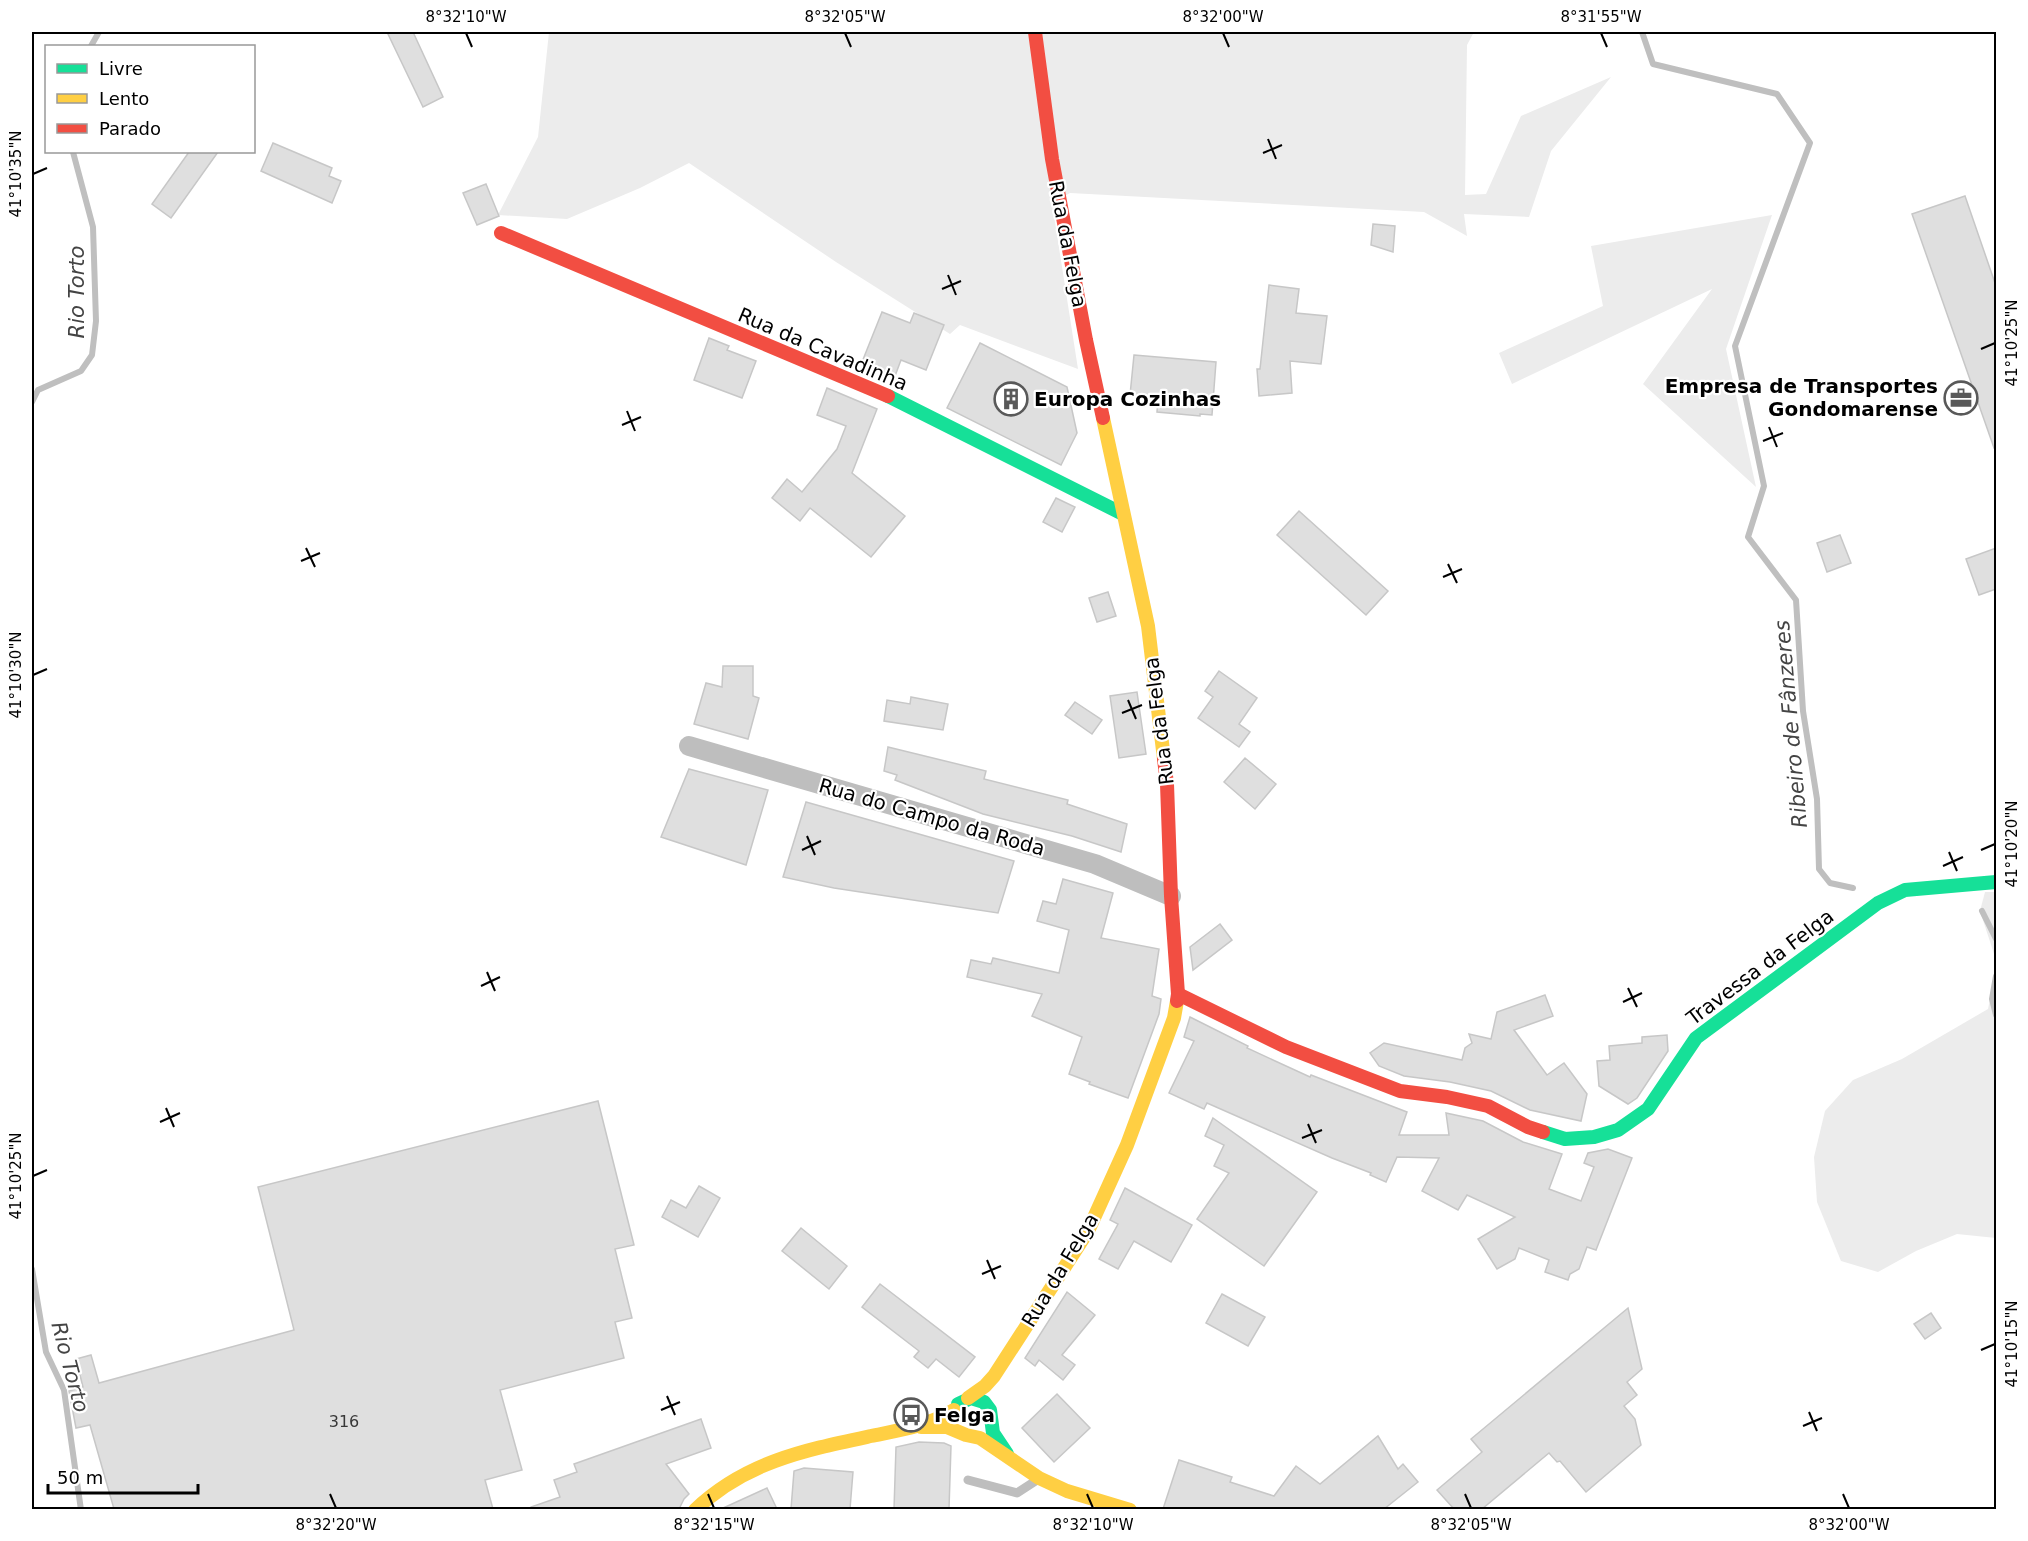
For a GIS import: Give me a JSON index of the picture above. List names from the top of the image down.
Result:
{
  "streets": {
    "street": [
      "Rua da Felga",
      "Rua da Cavadinha",
      "Rua do Campo da Roda",
      "Travessa da Felga"
    ]
  },
  "crossings": [
    ["Rua da Felga", "Rua da Cavadinha"],
    ["Rua da Felga", "Rua do Campo da Roda"],
    ["Rua da Felga", "Travessa da Felga"]
  ],
  "water": ["Rio Torto", "Ribeiro de Fânzeres"],
  "places": {
    "office": ["Empresa de Transportes Gondomarense"],
    "building": ["Europa Cozinhas"],
    "bus stop": ["Felga"]
  },
  "house_numbers": ["316"],
  "legend": ["Livre", "Lento", "Parado"],
  "scale_bar": "50 m",
  "coordinates": [
    "8°32'10\"W",
    "8°32'05\"W",
    "8°32'00\"W",
    "8°31'55\"W",
    "41°10'35\"N",
    "41°10'25\"N",
    "41°10'30\"N",
    "41°10'20\"N",
    "41°10'15\"N",
    "8°32'20\"W",
    "8°32'15\"W"
  ]
}
